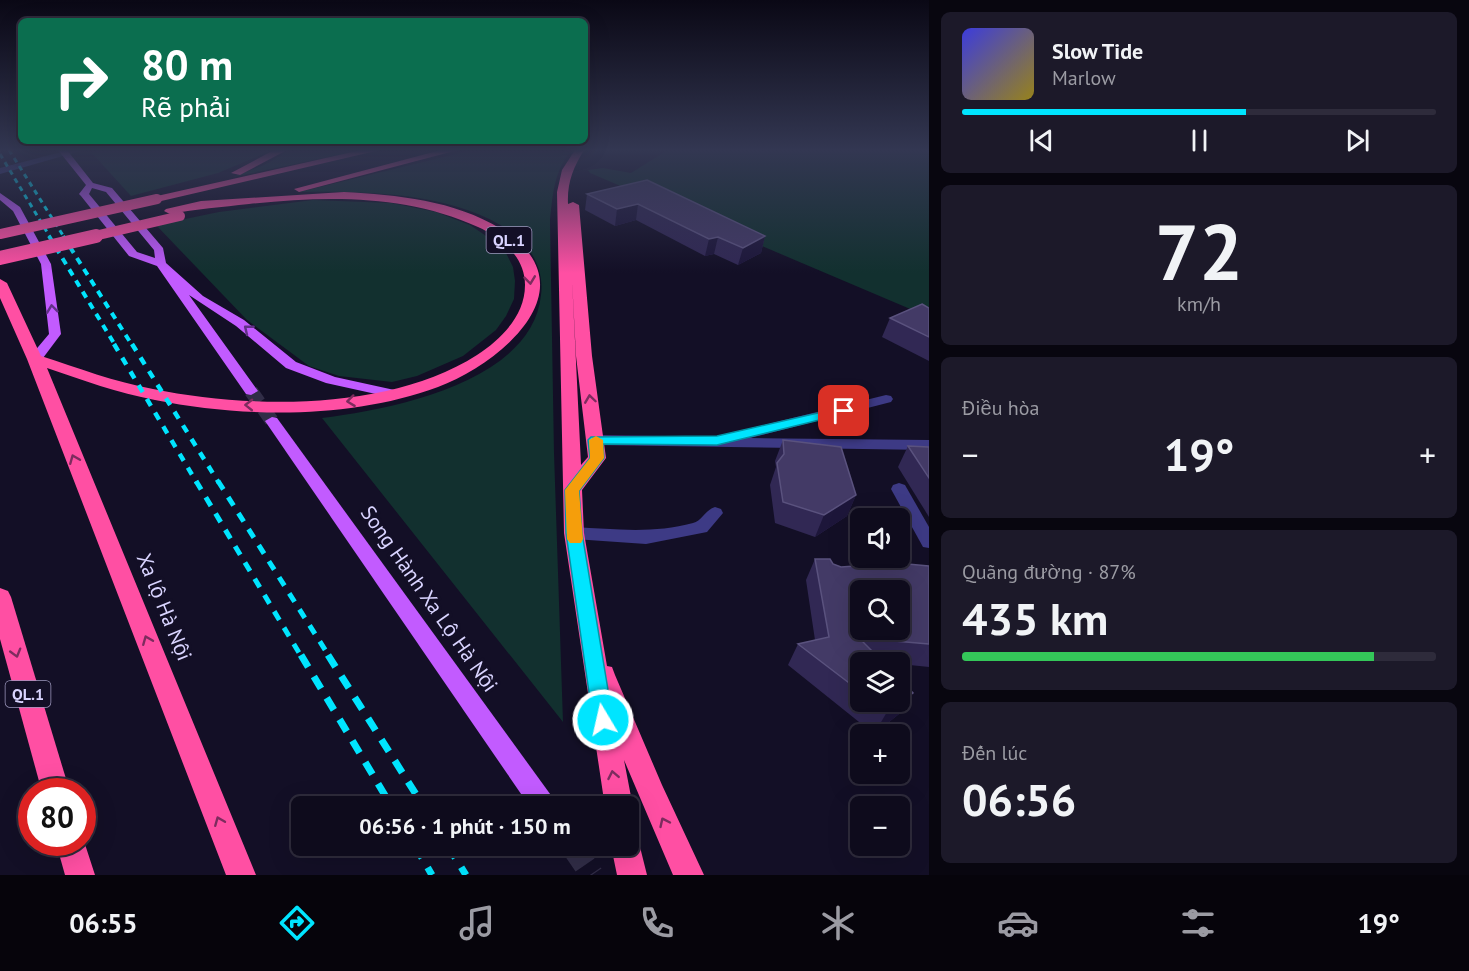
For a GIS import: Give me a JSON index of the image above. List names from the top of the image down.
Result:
{
  "streets": {
    "highway": ["QL.1", "Xa lộ Hà Nội"],
    "main road": ["Song Hành Xa Lộ Hà Nội"]
  },
  "crossings": [
    ["QL.1", "Xa lộ Hà Nội"]
  ],
  "page": {
    "turn": ["80 m", "Rẽ phải"],
    "song": ["Slow Tide", "Marlow"],
    "tile": [
      ["72", "km/h"],
      "Điều hòa",
      ["Quãng đường · 87%", "435 km"],
      ["Đến lúc", "06:56"]
    ],
    "heat": ["−", "19°", "+"],
    "map_buttons": ["+", "−"],
    "limit": "80",
    "trip": "06:56 · 1 phút · 150 m",
    "tabs": ["06:55", "19°"]
  }
}
